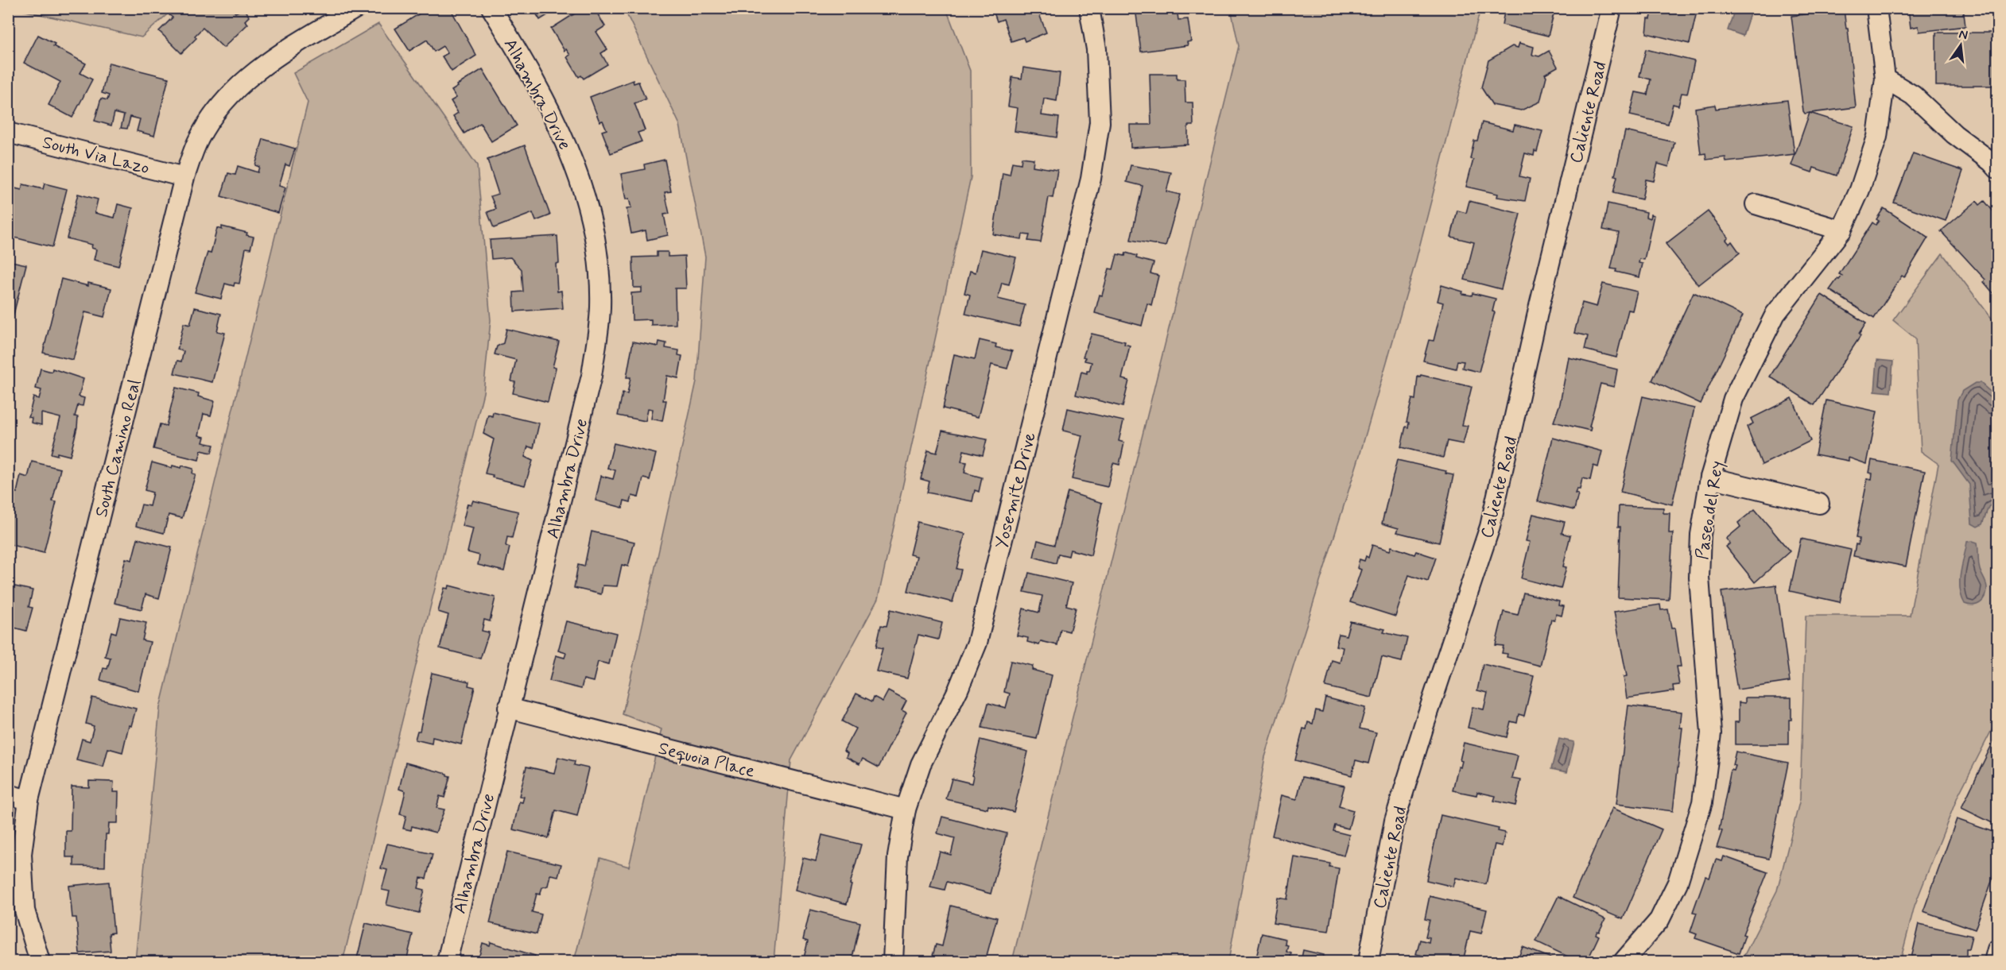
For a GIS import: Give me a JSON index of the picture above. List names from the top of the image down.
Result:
{
  "streets": {
    "street": [
      "Alhambra Drive",
      "Caliente Road",
      "South Via Lazo",
      "South Camino Real",
      "Yosemite Drive",
      "Paseo del Rey",
      "Sequoia Place"
    ]
  },
  "crossings": [
    ["Alhambra Drive", "Sequoia Place"],
    ["South Via Lazo", "South Camino Real"],
    ["Yosemite Drive", "Sequoia Place"]
  ],
  "north": "top"
}
